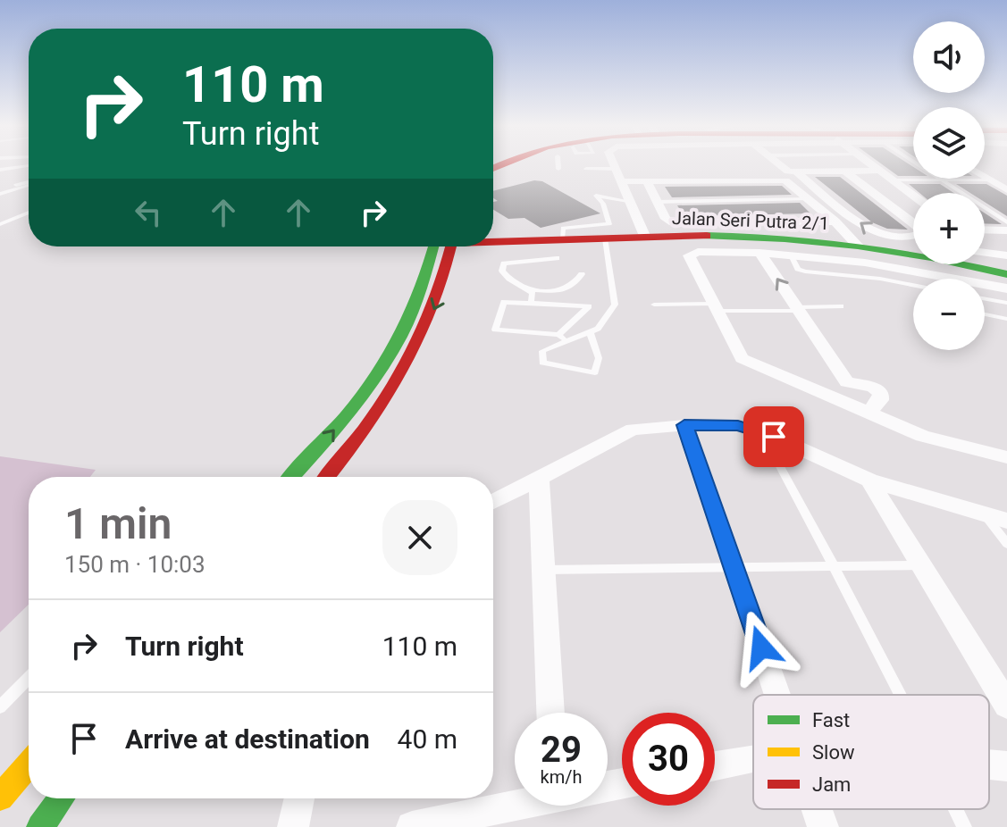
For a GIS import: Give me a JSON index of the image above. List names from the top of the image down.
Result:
{
  "streets": {
    "street": ["Jalan Seri Putra 2/1"]
  },
  "legend": ["Fast", "Slow", "Jam"],
  "page": {
    "map_buttons": ["+", "−"],
    "turn": ["110 m", "Turn right"],
    "heading": ["1 min", "150 m · 10:03"],
    "list": [
      {
        "name": "Turn right",
        "value": "110 m"
      },
      {
        "name": "Arrive at destination",
        "value": "40 m"
      }
    ],
    "speed": "29 km/h",
    "limit": "30"
  }
}
